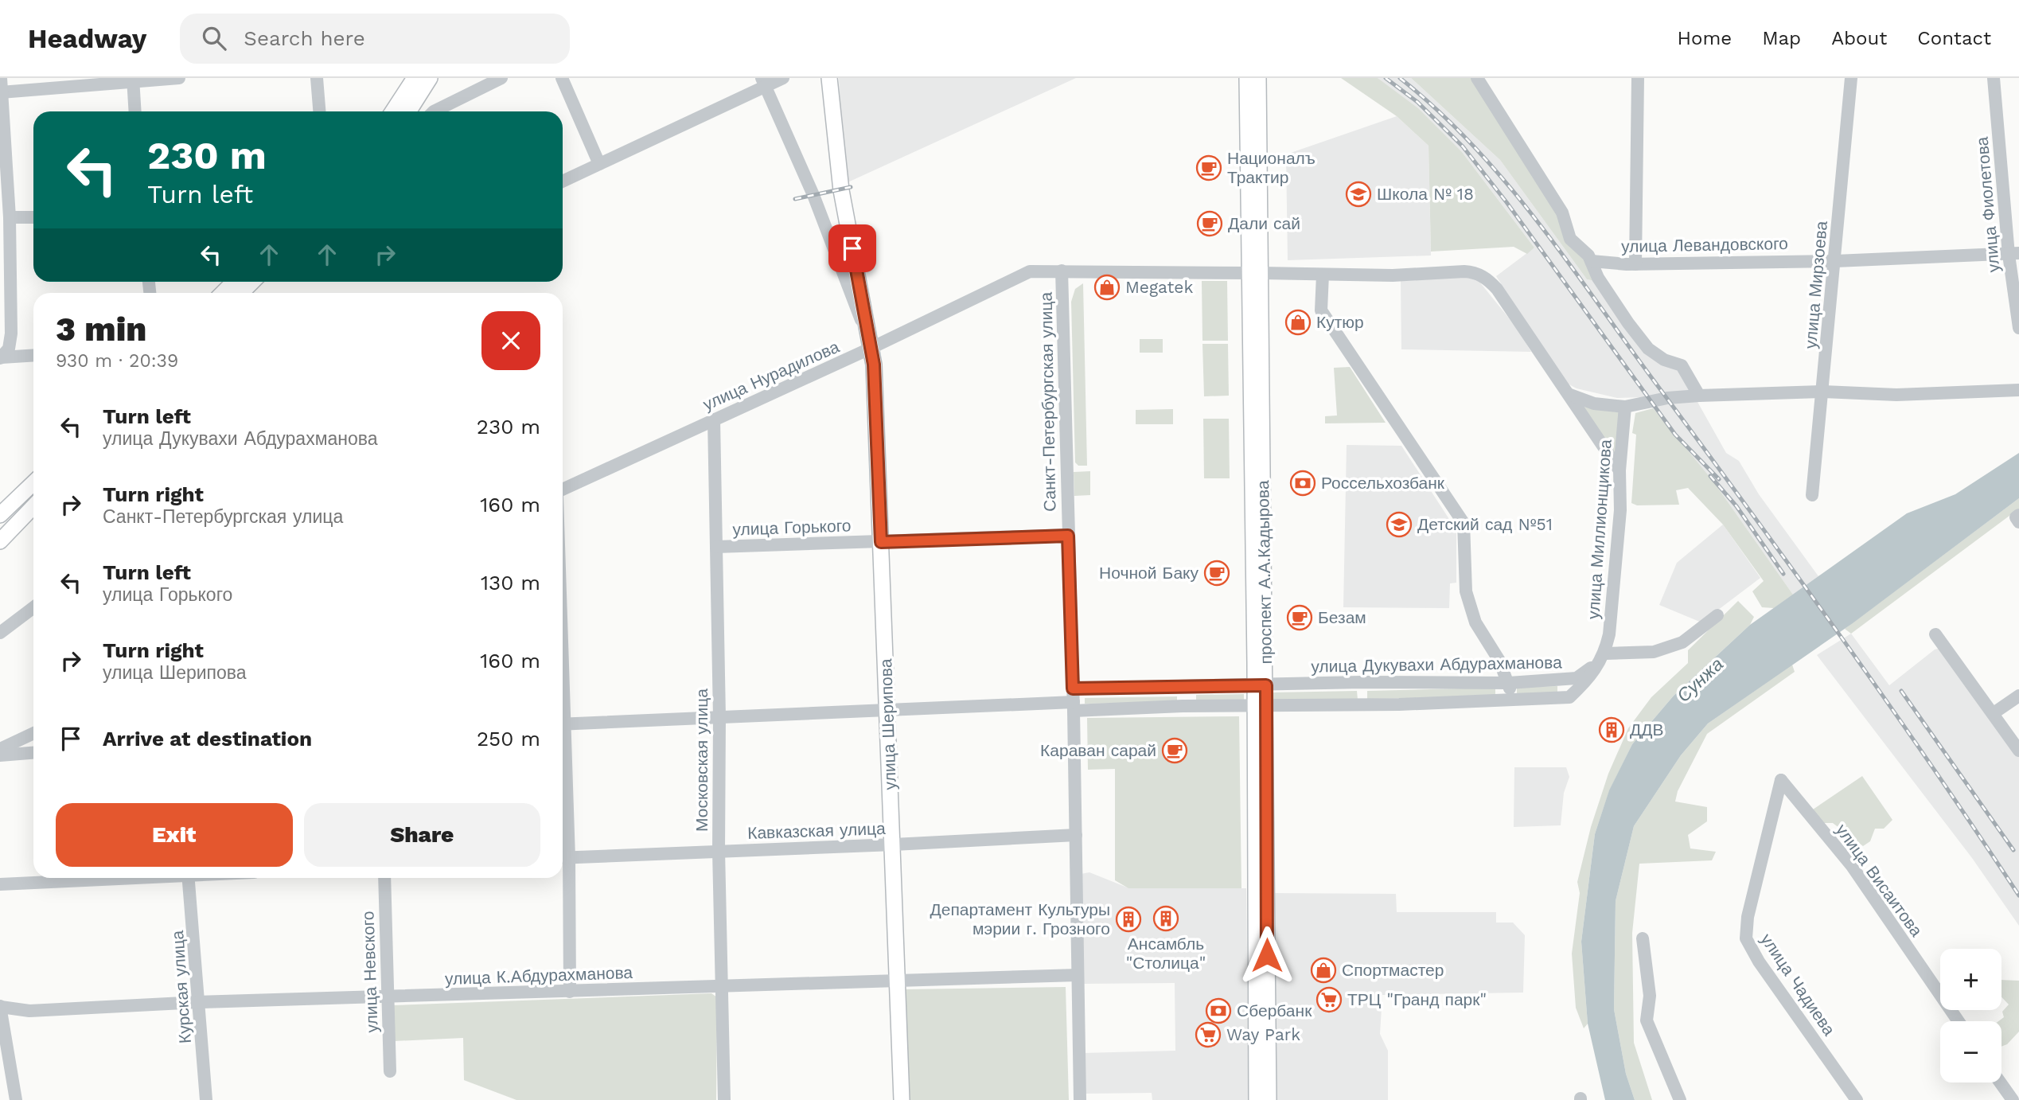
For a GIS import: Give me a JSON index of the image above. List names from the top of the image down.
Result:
{
  "streets": {
    "main road": ["проспект А.А.Кадырова", "улица Шерипова"],
    "street": [
      "улица Фиолетова",
      "улица Левандовского",
      "улица Мирзоева",
      "улица Нурадилова",
      "Санкт-Петербургская улица",
      "улица Горького",
      "улица Миллионщикова",
      "улица Дукувахи Абдурахманова",
      "Московская улица",
      "Кавказская улица",
      "улица Висаитова",
      "улица Невского",
      "улица К.Абдурахманова",
      "улица Чадиева",
      "Курская улица"
    ]
  },
  "crossings": [
    ["улица Фиолетова", "улица Левандовского"],
    ["улица Левандовского", "улица Мирзоева"],
    ["улица Нурадилова", "Санкт-Петербургская улица"],
    ["улица Нурадилова", "улица Миллионщикова"],
    ["улица Нурадилова", "проспект А.А.Кадырова"],
    ["улица Нурадилова", "улица Шерипова"],
    ["улица Нурадилова", "Московская улица"],
    ["Санкт-Петербургская улица", "улица Горького"],
    ["Санкт-Петербургская улица", "улица Дукувахи Абдурахманова"],
    ["Санкт-Петербургская улица", "Кавказская улица"],
    ["Санкт-Петербургская улица", "улица К.Абдурахманова"],
    ["улица Горького", "улица Шерипова"],
    ["улица Горького", "Московская улица"],
    ["улица Миллионщикова", "улица Дукувахи Абдурахманова"],
    ["проспект А.А.Кадырова", "улица Дукувахи Абдурахманова"],
    ["улица Шерипова", "Кавказская улица"],
    ["улица Шерипова", "улица К.Абдурахманова"],
    ["Московская улица", "Кавказская улица"],
    ["Московская улица", "улица К.Абдурахманова"],
    ["улица Висаитова", "улица Чадиева"],
    ["улица Невского", "улица К.Абдурахманова"],
    ["улица К.Абдурахманова", "Курская улица"]
  ],
  "water": ["Сунжа"],
  "places": {
    "cafe": [
      "Националъ Трактир",
      "Дали сай",
      "Ночной Баку",
      "Безам",
      "Караван сарай"
    ],
    "school or university": ["Школа № 18", "Детский сад №51"],
    "shop": ["Megatek", "Кутюр", "Спортмастер"],
    "bank": ["Россельхозбанк", "Сбербанк"],
    "building": ["ДДВ", "Ансамбль \"Столица\"", "Департамент Культуры мэрии г. Грозного"],
    "supermarket": ["ТРЦ \"Гранд парк\"", "Way Park"]
  },
  "page": {
    "header": "Headway",
    "search": "Search here",
    "nav": [
      "Home",
      "Map",
      "About",
      "Contact"
    ],
    "turn": ["230 m", "Turn left"],
    "heading": ["3 min", "930 m · 20:39"],
    "list": [
      {
        "name": "Turn left",
        "note": "улица Дукувахи Абдурахманова",
        "value": "230 m"
      },
      {
        "name": "Turn right",
        "note": "Санкт-Петербургская улица",
        "value": "160 m"
      },
      {
        "name": "Turn left",
        "note": "улица Горького",
        "value": "130 m"
      },
      {
        "name": "Turn right",
        "note": "улица Шерипова",
        "value": "160 m"
      },
      {
        "name": "Arrive at destination",
        "value": "250 m"
      }
    ],
    "buttons": ["Exit", "Share"],
    "map_buttons": ["+", "−"]
  }
}
